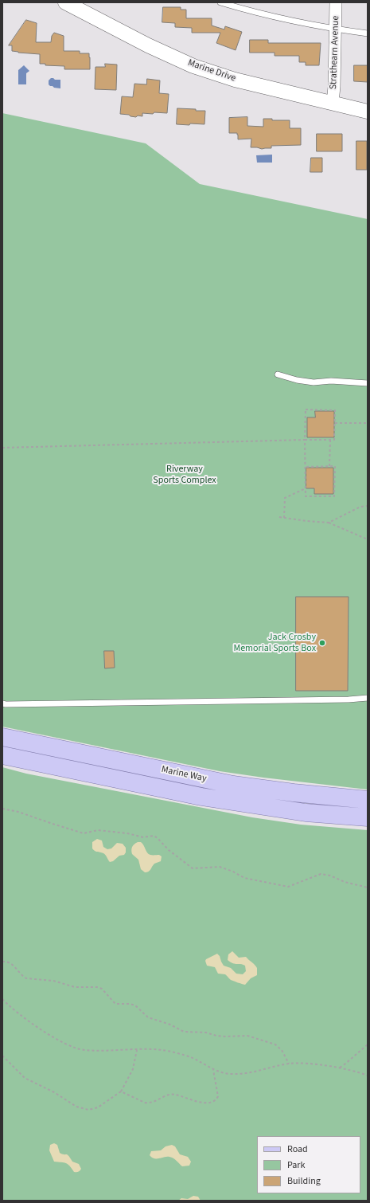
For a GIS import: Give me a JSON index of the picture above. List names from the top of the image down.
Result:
{
  "streets": {
    "main road": ["Marine Way"],
    "street": ["Strathearn Avenue", "Marine Drive"]
  },
  "crossings": [
    ["Strathearn Avenue", "Marine Drive"]
  ],
  "parks": ["Riverway Sports Complex"],
  "places": ["Jack Crosby Memorial Sports Box"],
  "legend": ["Road", "Park", "Building"]
}
